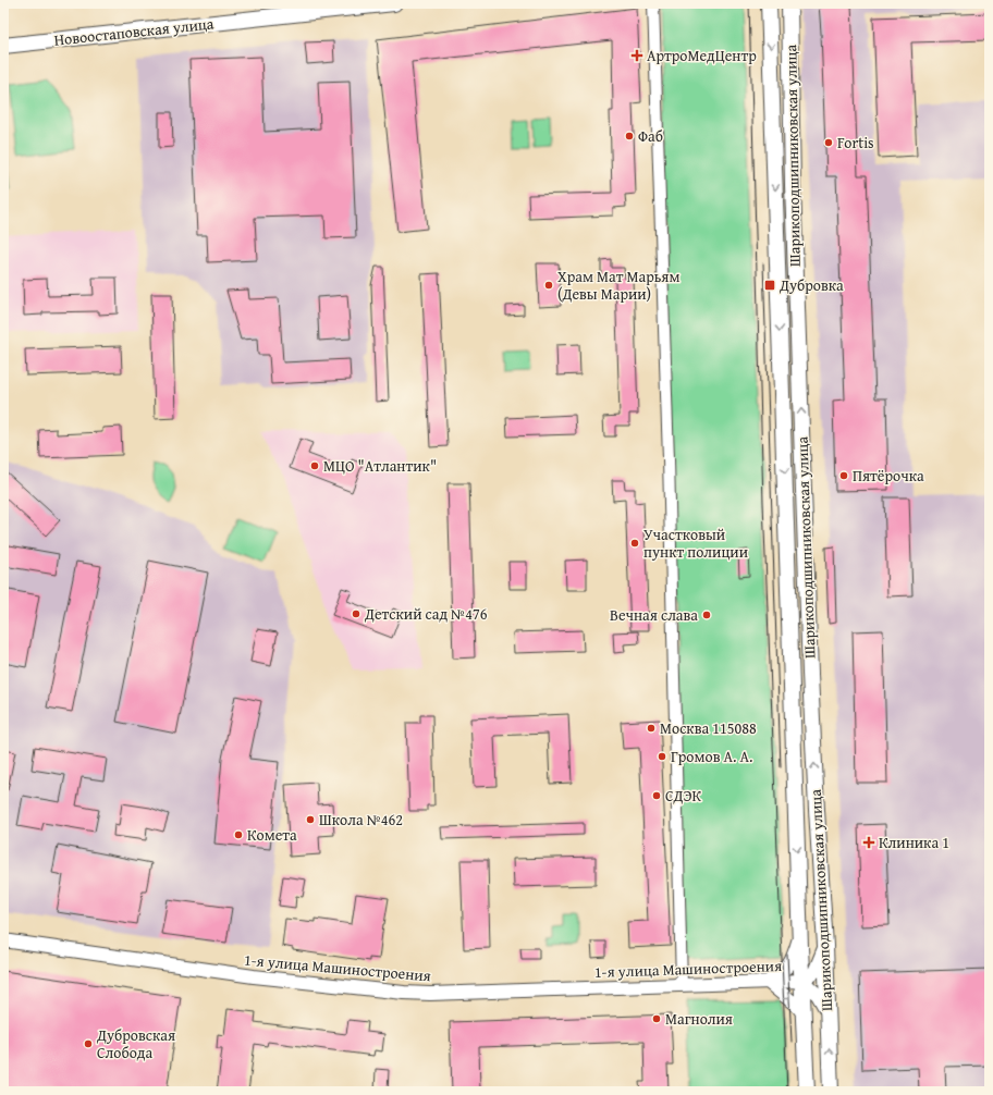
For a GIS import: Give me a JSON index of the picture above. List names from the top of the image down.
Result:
{
  "streets": {
    "main road": ["Новоостаповская улица", "Шарикоподшипниковская улица"],
    "street": ["1-я улица Машиностроения"]
  },
  "crossings": [
    ["Шарикоподшипниковская улица", "1-я улица Машиностроения"]
  ],
  "places": {
    "health": ["АртроМедЦентр", "Клиника 1"],
    "other": [
      "Фаб",
      "Fortis",
      "Храм Мат Марьям (Девы Марии)",
      "МЦО \"Атлантик\"",
      "Пятёрочка",
      "Участковый пункт полиции",
      "Детский сад №476",
      "Вечная слава",
      "Москва 115088",
      "Громов А. А.",
      "СДЭК",
      "Школа №462",
      "Комета",
      "Магнолия",
      "Дубровская Слобода"
    ],
    "transit": ["Дубровка"]
  }
}
